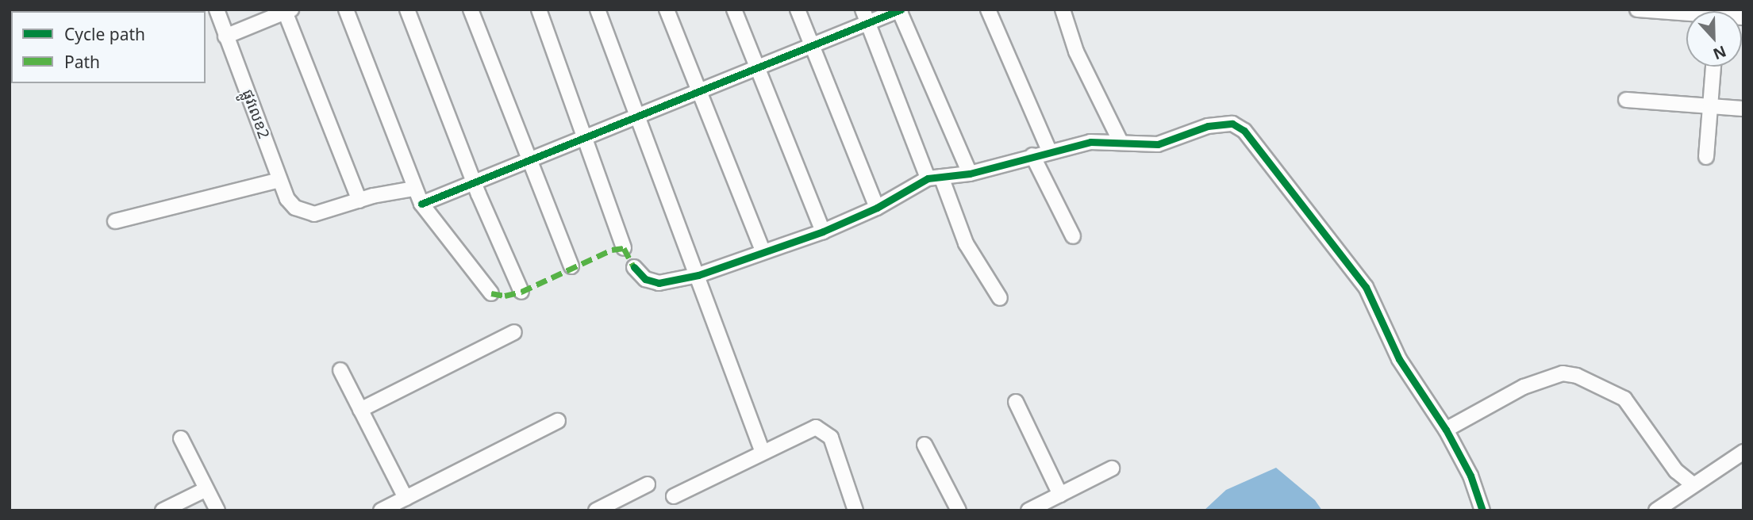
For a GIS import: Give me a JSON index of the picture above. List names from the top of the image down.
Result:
{
  "streets": {
    "street": ["ផ្លូវលេខ2"]
  },
  "legend": ["Cycle path", "Path"],
  "north": "bottom"
}
